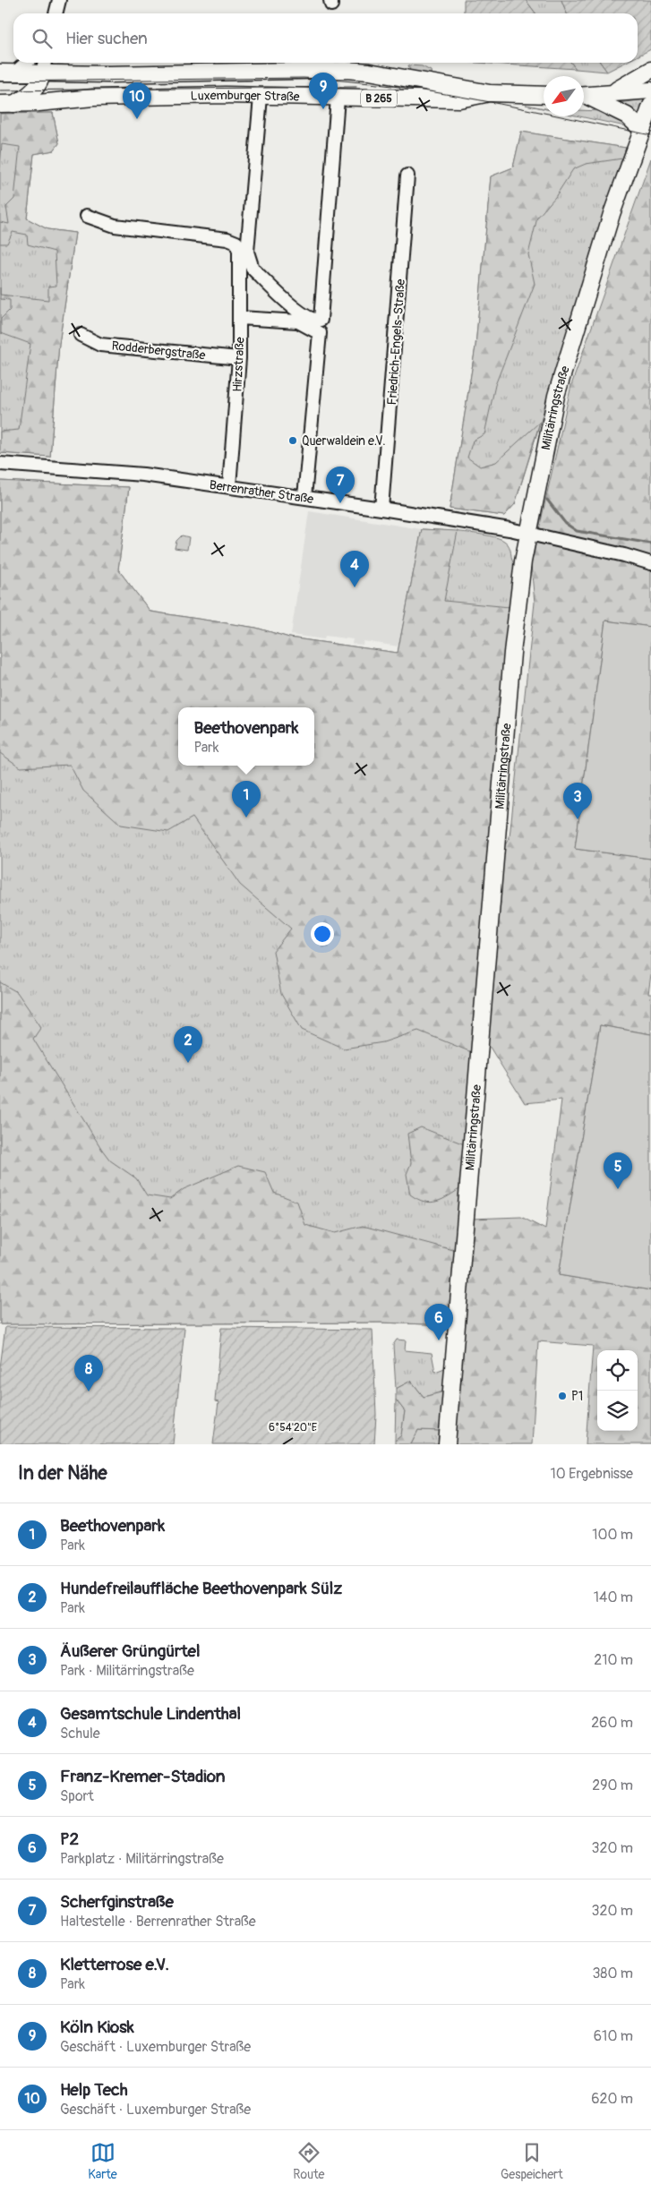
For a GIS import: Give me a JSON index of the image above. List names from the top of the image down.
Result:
{
  "streets": {
    "main road": ["Luxemburger Straße", "B 265", "Militärringstraße"],
    "street": [
      "Friedrich-Engels-Straße",
      "Rodderbergstraße",
      "Hirzstraße",
      "Berrenrather Straße"
    ]
  },
  "crossings": [
    ["Friedrich-Engels-Straße", "Berrenrather Straße"],
    ["Rodderbergstraße", "Hirzstraße"],
    ["Hirzstraße", "Berrenrather Straße"],
    ["Militärringstraße", "Berrenrather Straße"]
  ],
  "places": ["Querwaldein e.V.", "P1"],
  "north": "bottom left",
  "page": {
    "search": "Hier suchen",
    "pins": [
      "9",
      "10",
      "7",
      "4",
      "1",
      "3",
      "2",
      "5",
      "6",
      "8"
    ],
    "popup": ["Beethovenpark", "Park"],
    "heading": ["In der Nähe", "10 Ergebnisse"],
    "list": [
      {
        "mark": "1",
        "name": "Beethovenpark",
        "note": "Park",
        "value": "100 m"
      },
      {
        "mark": "2",
        "name": "Hundefreilauffläche Beethovenpark Sülz",
        "note": "Park",
        "value": "140 m"
      },
      {
        "mark": "3",
        "name": "Äußerer Grüngürtel",
        "note": "Park · Militärringstraße",
        "value": "210 m"
      },
      {
        "mark": "4",
        "name": "Gesamtschule Lindenthal",
        "note": "Schule",
        "value": "260 m"
      },
      {
        "mark": "5",
        "name": "Franz-Kremer-Stadion",
        "note": "Sport",
        "value": "290 m"
      },
      {
        "mark": "6",
        "name": "P2",
        "note": "Parkplatz · Militärringstraße",
        "value": "320 m"
      },
      {
        "mark": "7",
        "name": "Scherfginstraße",
        "note": "Haltestelle · Berrenrather Straße",
        "value": "320 m"
      },
      {
        "mark": "8",
        "name": "Kletterrose e.V.",
        "note": "Park",
        "value": "380 m"
      },
      {
        "mark": "9",
        "name": "Köln Kiosk",
        "note": "Geschäft · Luxemburger Straße",
        "value": "610 m"
      },
      {
        "mark": "10",
        "name": "Help Tech",
        "note": "Geschäft · Luxemburger Straße",
        "value": "620 m"
      }
    ],
    "nav": ["Karte", "Route", "Gespeichert"]
  },
  "coordinates": ["6°54'20\"E"]
}
